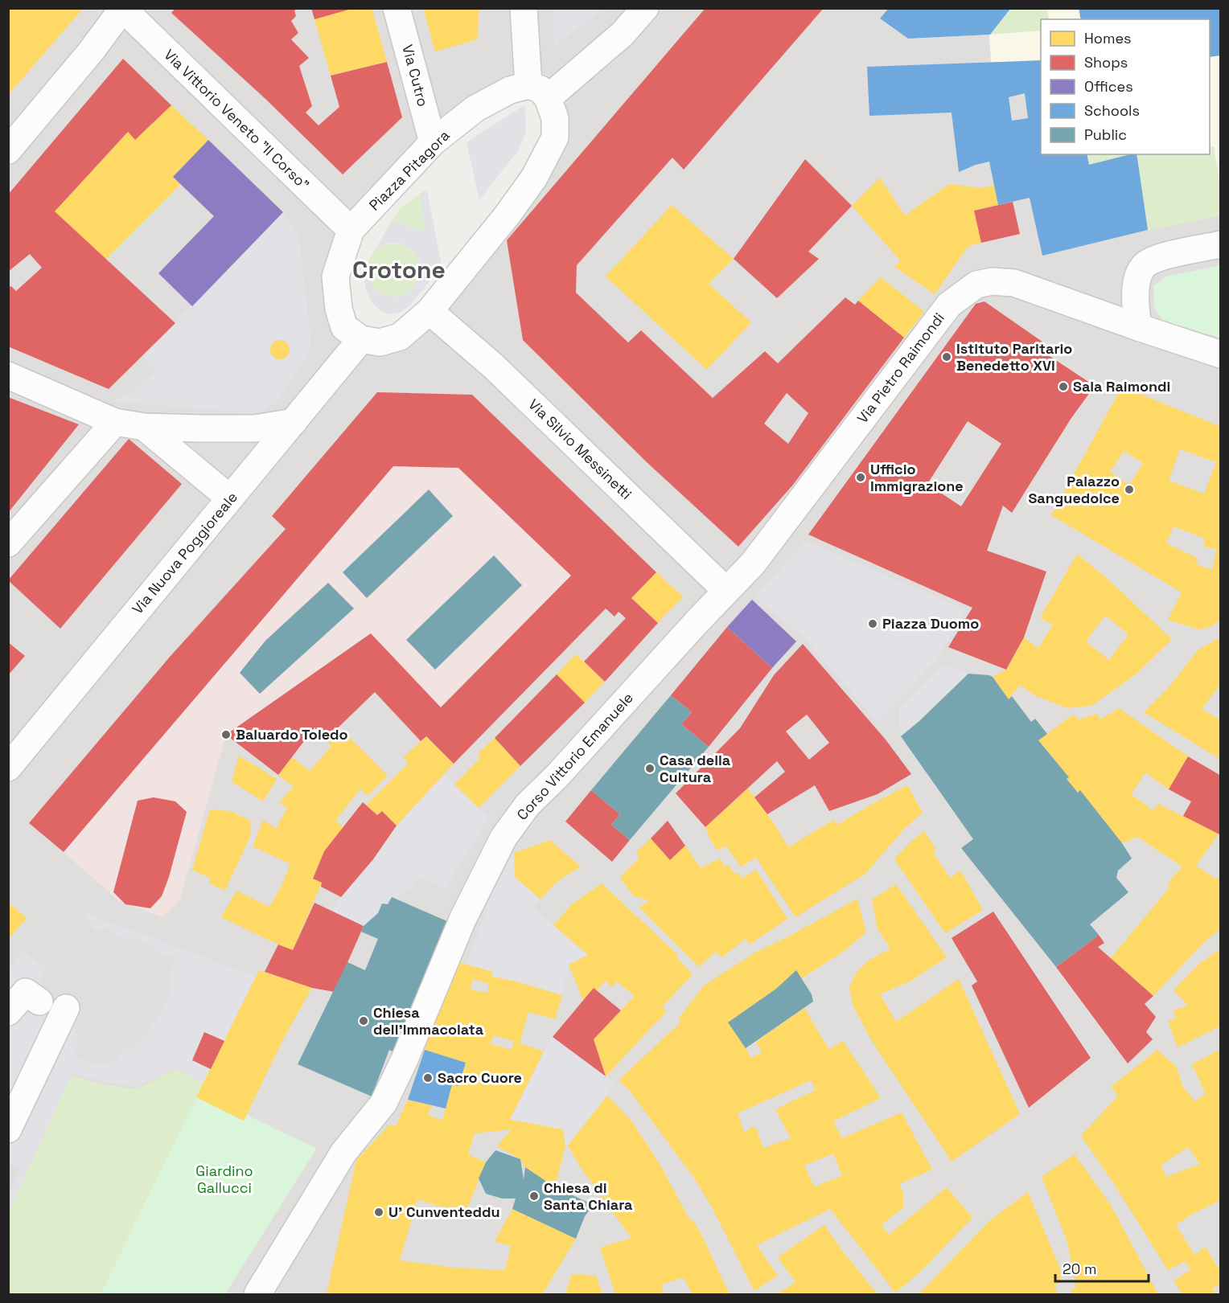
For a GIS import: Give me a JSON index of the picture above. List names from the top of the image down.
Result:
{
  "streets": {
    "street": [
      "Via Cutro",
      "Via Vittorio Veneto \"Il Corso\"",
      "Piazza Pitagora",
      "Via Pietro Raimondi",
      "Via Silvio Messinetti",
      "Via Nuova Poggioreale",
      "Corso Vittorio Emanuele"
    ]
  },
  "crossings": [
    ["Via Cutro", "Piazza Pitagora"],
    ["Via Vittorio Veneto \"Il Corso\"", "Piazza Pitagora"],
    ["Piazza Pitagora", "Via Nuova Poggioreale"],
    ["Via Pietro Raimondi", "Via Silvio Messinetti"],
    ["Via Pietro Raimondi", "Corso Vittorio Emanuele"],
    ["Via Silvio Messinetti", "Corso Vittorio Emanuele"]
  ],
  "districts": ["Crotone"],
  "parks": ["Giardino Gallucci"],
  "places": [
    "Istituto Paritario Benedetto XVI",
    "Sala Raimondi",
    "Ufficio Immigrazione",
    "Palazzo Sanguedolce",
    "Piazza Duomo",
    "Baluardo Toledo",
    "Casa della Cultura",
    "Chiesa dell'Immacolata",
    "Sacro Cuore",
    "Chiesa di Santa Chiara",
    "U' Cunventeddu"
  ],
  "legend": [
    "Homes",
    "Shops",
    "Offices",
    "Schools",
    "Public"
  ],
  "scale_bar": "20 m"
}
